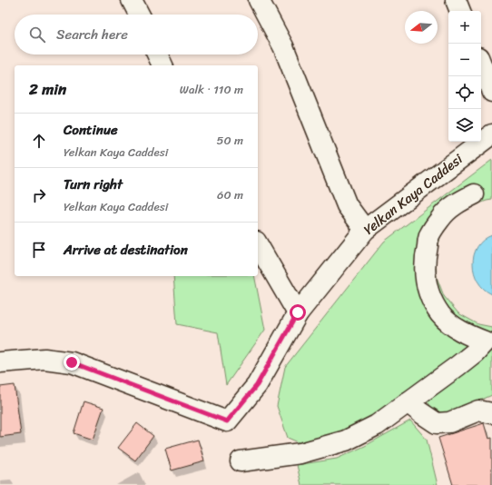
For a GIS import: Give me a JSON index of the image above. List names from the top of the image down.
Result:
{
  "streets": {
    "street": ["Yelkan Kaya Caddesi"]
  },
  "north": "left",
  "page": {
    "map_buttons": ["+", "−"],
    "search": "Search here",
    "heading": ["2 min", "Walk · 110 m"],
    "list": [
      ["Continue", "Yelkan Kaya Caddesi", "50 m"],
      ["Turn right", "Yelkan Kaya Caddesi", "60 m"],
      "Arrive at destination"
    ]
  }
}
